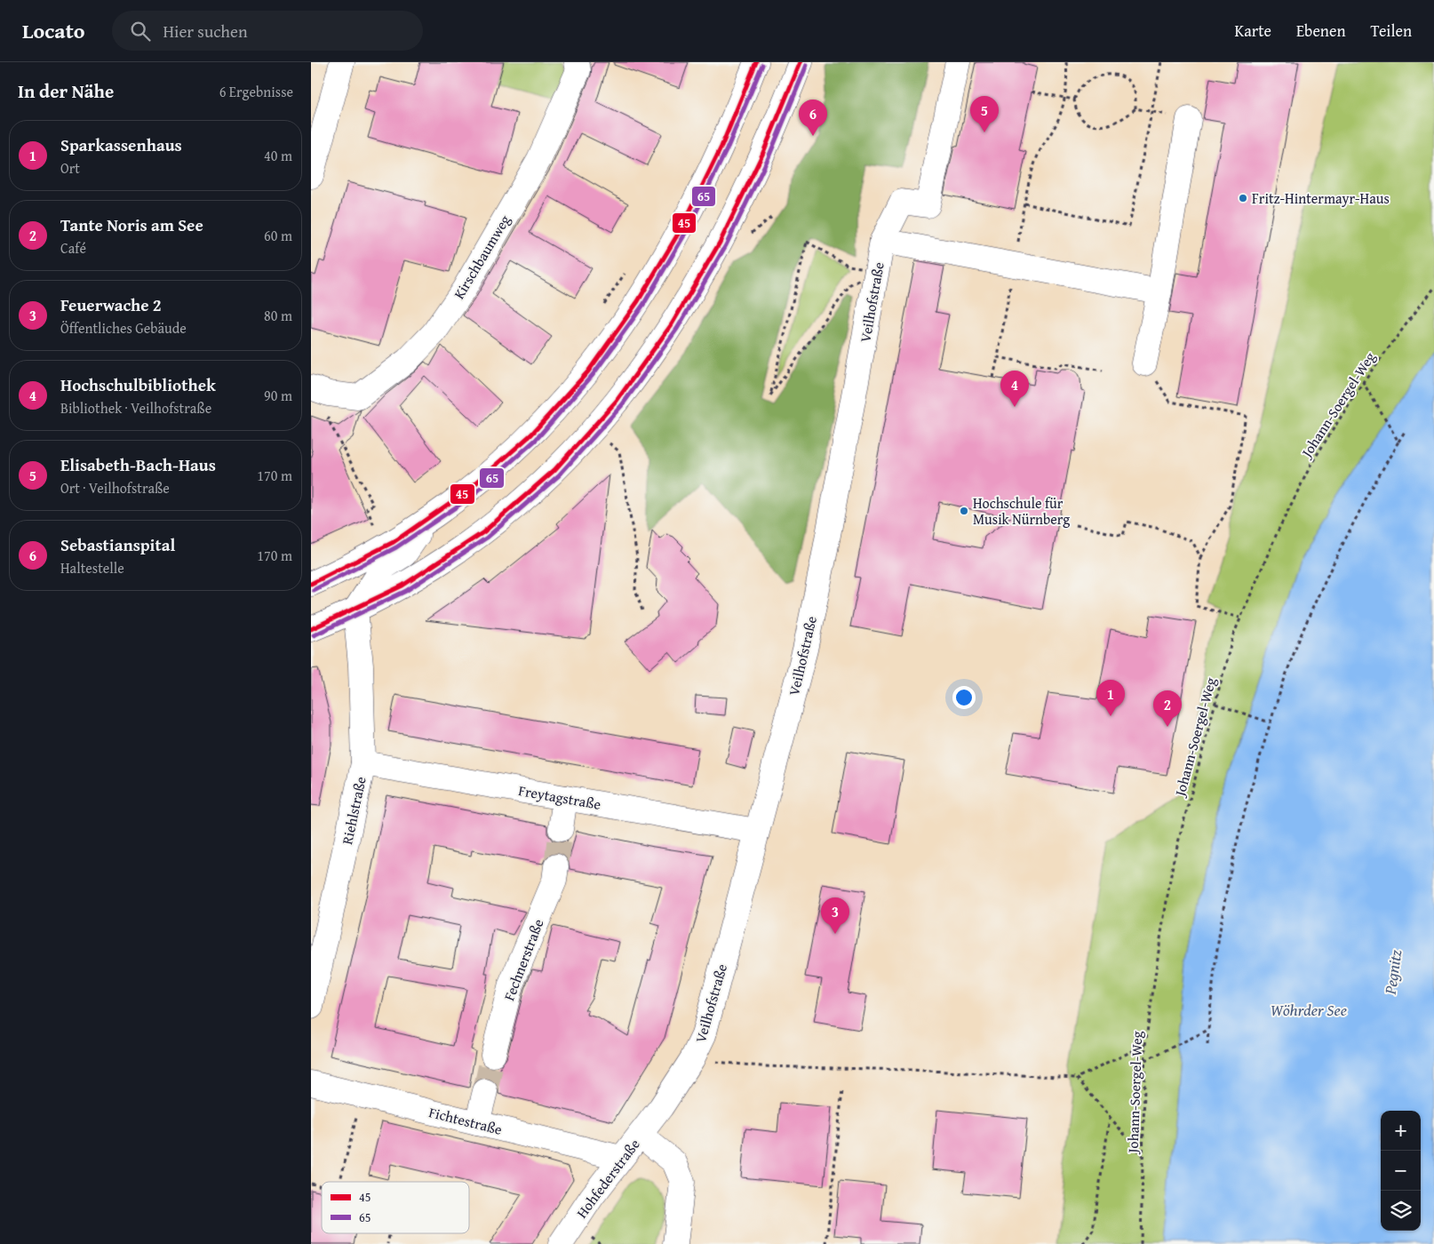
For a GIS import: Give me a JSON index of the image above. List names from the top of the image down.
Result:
{
  "streets": {
    "street": [
      "Kirschbaumweg",
      "Veilhofstraße",
      "Freytagstraße",
      "Riehlstraße",
      "Fechnerstraße",
      "Fichtestraße",
      "Hohfederstraße"
    ],
    "path": ["Johann-Soergel-Weg"]
  },
  "crossings": [
    ["Veilhofstraße", "Freytagstraße"],
    ["Veilhofstraße", "Hohfederstraße"],
    ["Freytagstraße", "Riehlstraße"],
    ["Fichtestraße", "Hohfederstraße"]
  ],
  "water": ["Pegnitz", "Wöhrder See"],
  "places": ["Fritz-Hintermayr-Haus", "Hochschule für Musik Nürnberg"],
  "lines": ["transit line 45", "transit line 65"],
  "legend": ["45", "65"],
  "page": {
    "header": "Locato",
    "search": "Hier suchen",
    "nav": ["Karte", "Ebenen", "Teilen"],
    "heading": ["In der Nähe", "6 Ergebnisse"],
    "pins": [
      "5",
      "6",
      "4",
      "1",
      "2",
      "3"
    ],
    "list": [
      {
        "mark": "1",
        "name": "Sparkassenhaus",
        "note": "Ort",
        "value": "40 m"
      },
      {
        "mark": "2",
        "name": "Tante Noris am See",
        "note": "Café",
        "value": "60 m"
      },
      {
        "mark": "3",
        "name": "Feuerwache 2",
        "note": "Öffentliches Gebäude",
        "value": "80 m"
      },
      {
        "mark": "4",
        "name": "Hochschulbibliothek",
        "note": "Bibliothek · Veilhofstraße",
        "value": "90 m"
      },
      {
        "mark": "5",
        "name": "Elisabeth-Bach-Haus",
        "note": "Ort · Veilhofstraße",
        "value": "170 m"
      },
      {
        "mark": "6",
        "name": "Sebastianspital",
        "note": "Haltestelle",
        "value": "170 m"
      }
    ],
    "map_buttons": ["+", "−"]
  }
}
